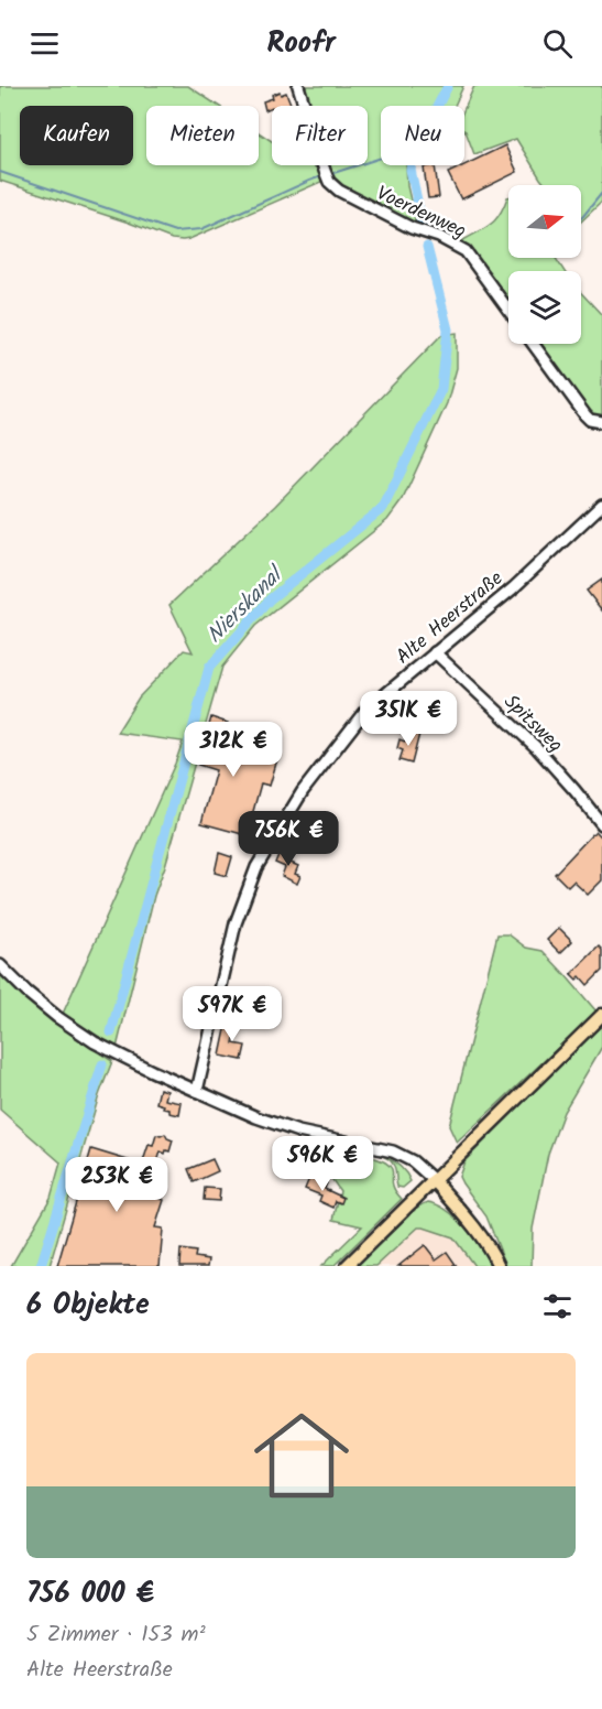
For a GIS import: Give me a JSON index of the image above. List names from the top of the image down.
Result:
{
  "streets": {
    "street": ["Voerdenweg", "Alte Heerstraße", "Spitsweg"]
  },
  "crossings": [
    ["Alte Heerstraße", "Spitsweg"]
  ],
  "water": ["Nierskanal"],
  "north": "right",
  "page": {
    "header": "Roofr",
    "chip": [
      "Kaufen",
      "Mieten",
      "Filter",
      "Neu"
    ],
    "price": [
      "351K €",
      "312K €",
      "756K €",
      "597K €",
      "596K €",
      "253K €"
    ],
    "heading": "6 Objekte",
    "list": [
      {
        "name": "756 000 €",
        "note": "5 Zimmer · 153 m² · Alte Heerstraße"
      }
    ]
  }
}
